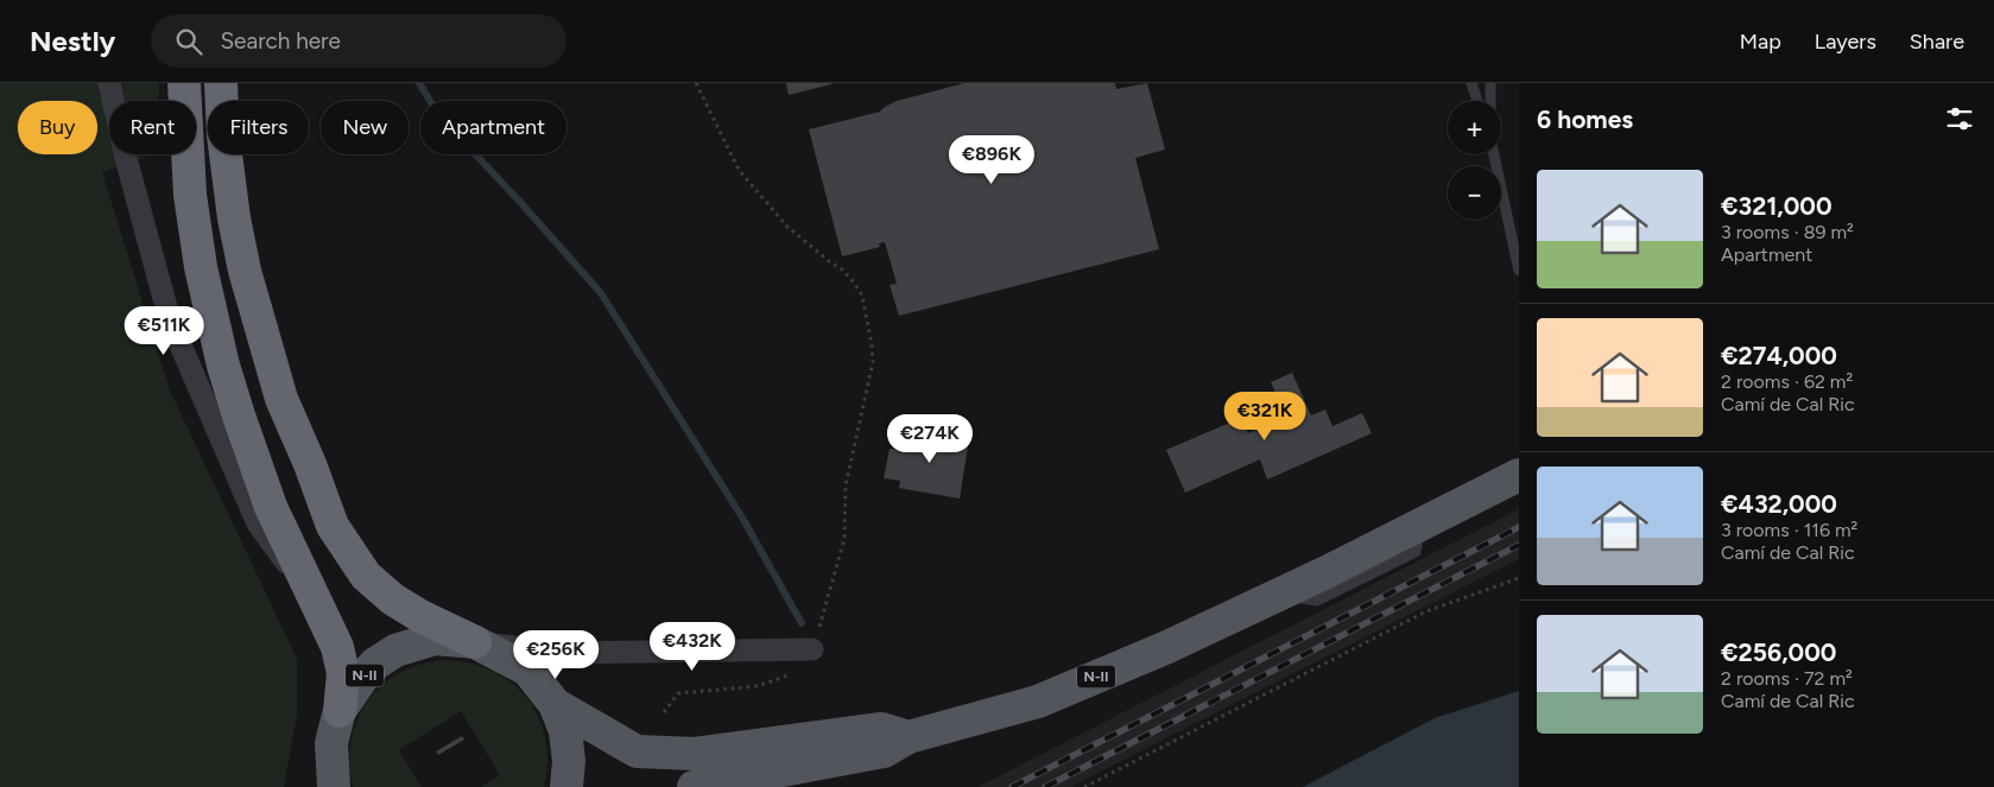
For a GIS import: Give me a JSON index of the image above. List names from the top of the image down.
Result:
{
  "streets": {
    "main road": ["N-II"]
  },
  "page": {
    "header": "Nestly",
    "search": "Search here",
    "nav": ["Map", "Layers", "Share"],
    "heading": "6 homes",
    "map_buttons": ["+", "−"],
    "chip": [
      "Buy",
      "Rent",
      "Filters",
      "New",
      "Apartment"
    ],
    "price": [
      "€896K",
      "€511K",
      "€321K",
      "€274K",
      "€432K",
      "€256K"
    ],
    "list": [
      {
        "name": "€321,000",
        "note": "3 rooms · 89 m² · Apartment"
      },
      {
        "name": "€274,000",
        "note": "2 rooms · 62 m² · Camí de Cal Ric"
      },
      {
        "name": "€432,000",
        "note": "3 rooms · 116 m² · Camí de Cal Ric"
      },
      {
        "name": "€256,000",
        "note": "2 rooms · 72 m² · Camí de Cal Ric"
      }
    ]
  }
}
